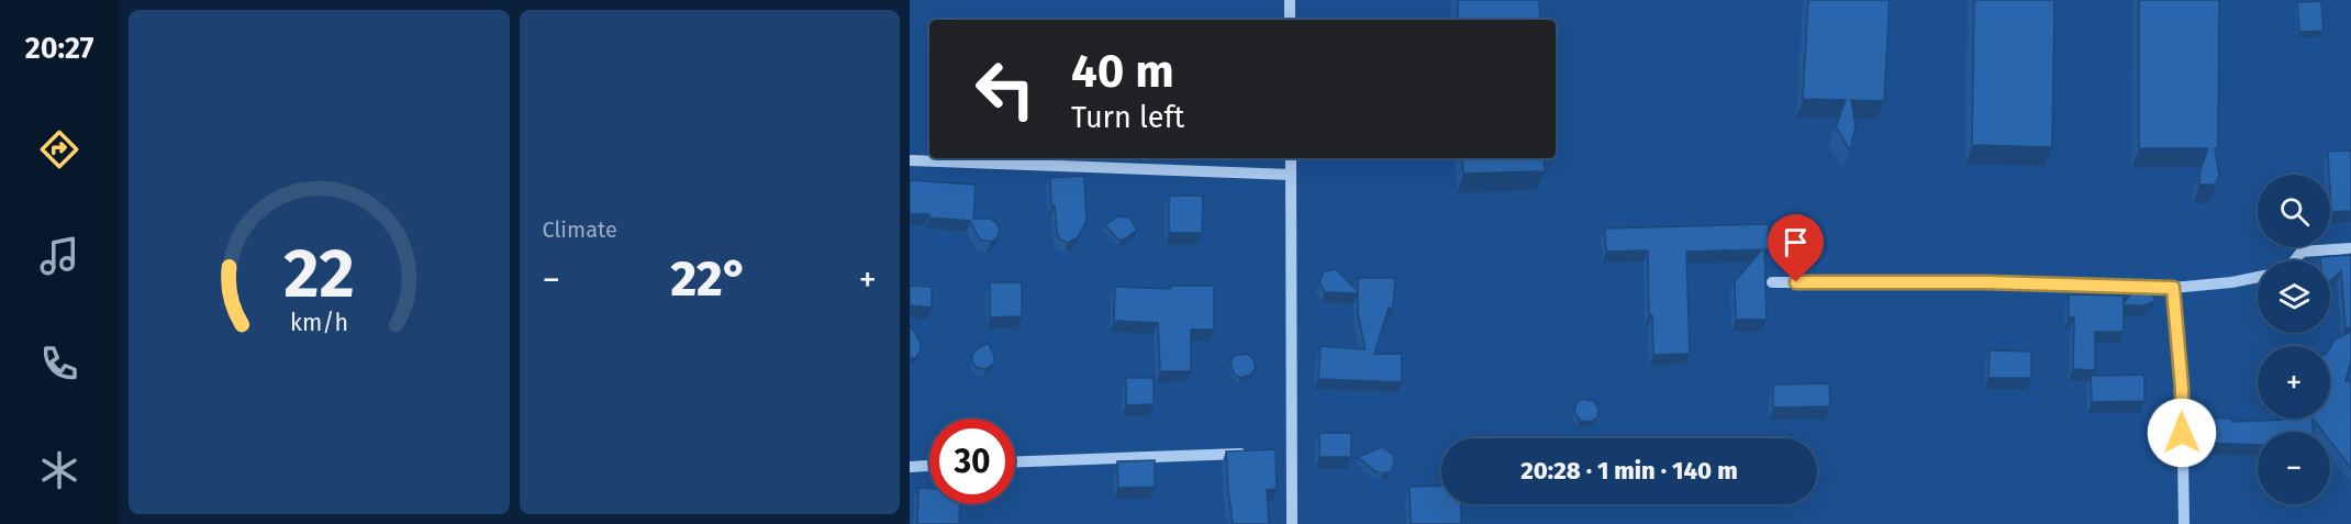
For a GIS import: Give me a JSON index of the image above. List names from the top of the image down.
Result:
{
  "page": {
    "tabs": "20:27",
    "tile": "Climate",
    "turn": ["40 m", "Turn left"],
    "map_buttons": ["+", "−"],
    "heat": ["−", "22°", "+"],
    "limit": "30",
    "trip": "20:28 · 1 min · 140 m",
    "gauge": ["22", "km/h"]
  }
}
